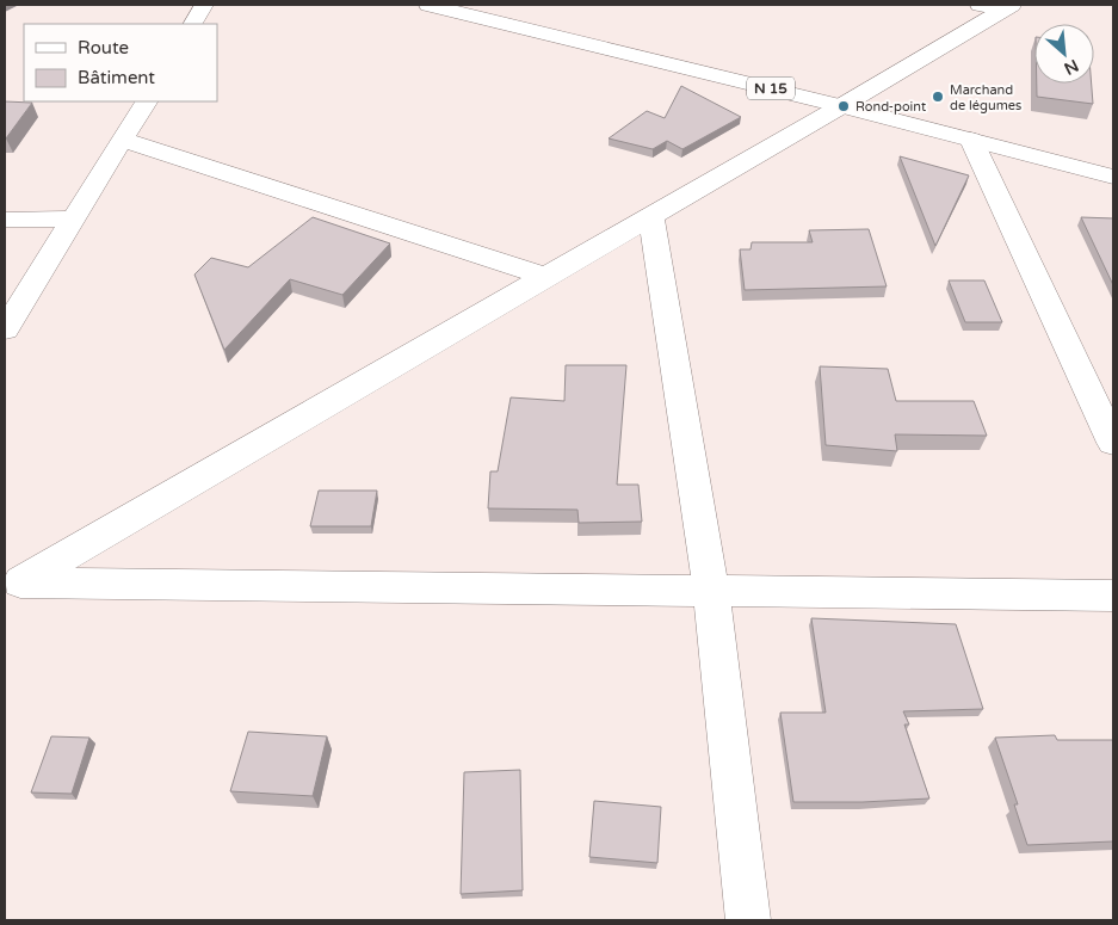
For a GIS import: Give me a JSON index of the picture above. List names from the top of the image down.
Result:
{
  "streets": {
    "street": ["N 15"]
  },
  "places": ["Marchand de légumes", "Rond-point"],
  "legend": ["Route", "Bâtiment"],
  "north": "bottom right"
}
